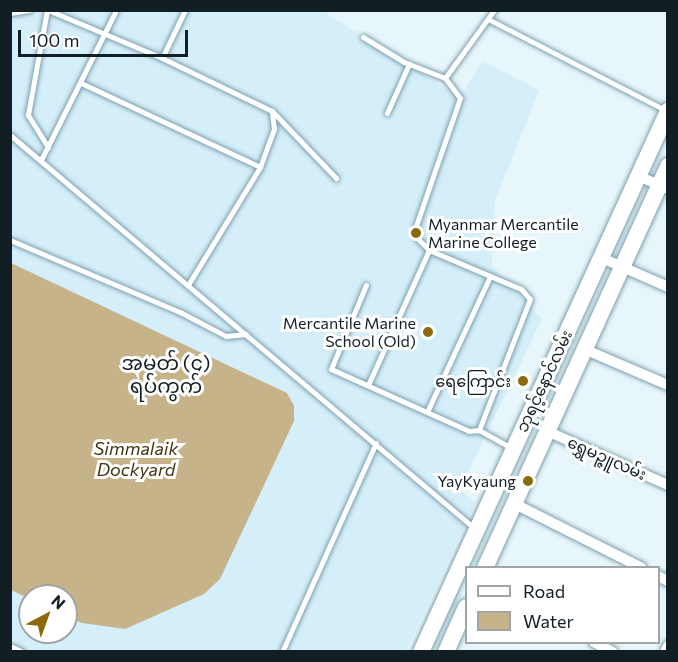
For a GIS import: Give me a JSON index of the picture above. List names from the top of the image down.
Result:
{
  "streets": {
    "main road": ["ဘုရင့်နောင်လမ်း"],
    "street": ["ရွှေမဉ္ဇူလမ်း"]
  },
  "crossings": [
    ["ဘုရင့်နောင်လမ်း", "ရွှေမဉ္ဇူလမ်း"]
  ],
  "districts": ["အမှတ် (၄) ရပ်ကွက်"],
  "water": ["Simmalaik Dockyard"],
  "places": [
    "Myanmar Mercantile Marine College",
    "Mercantile Marine School (Old)",
    "ရေကြောင်း",
    "YayKyaung"
  ],
  "legend": ["Road", "Water"],
  "scale_bar": "100 m",
  "north": "top right"
}
